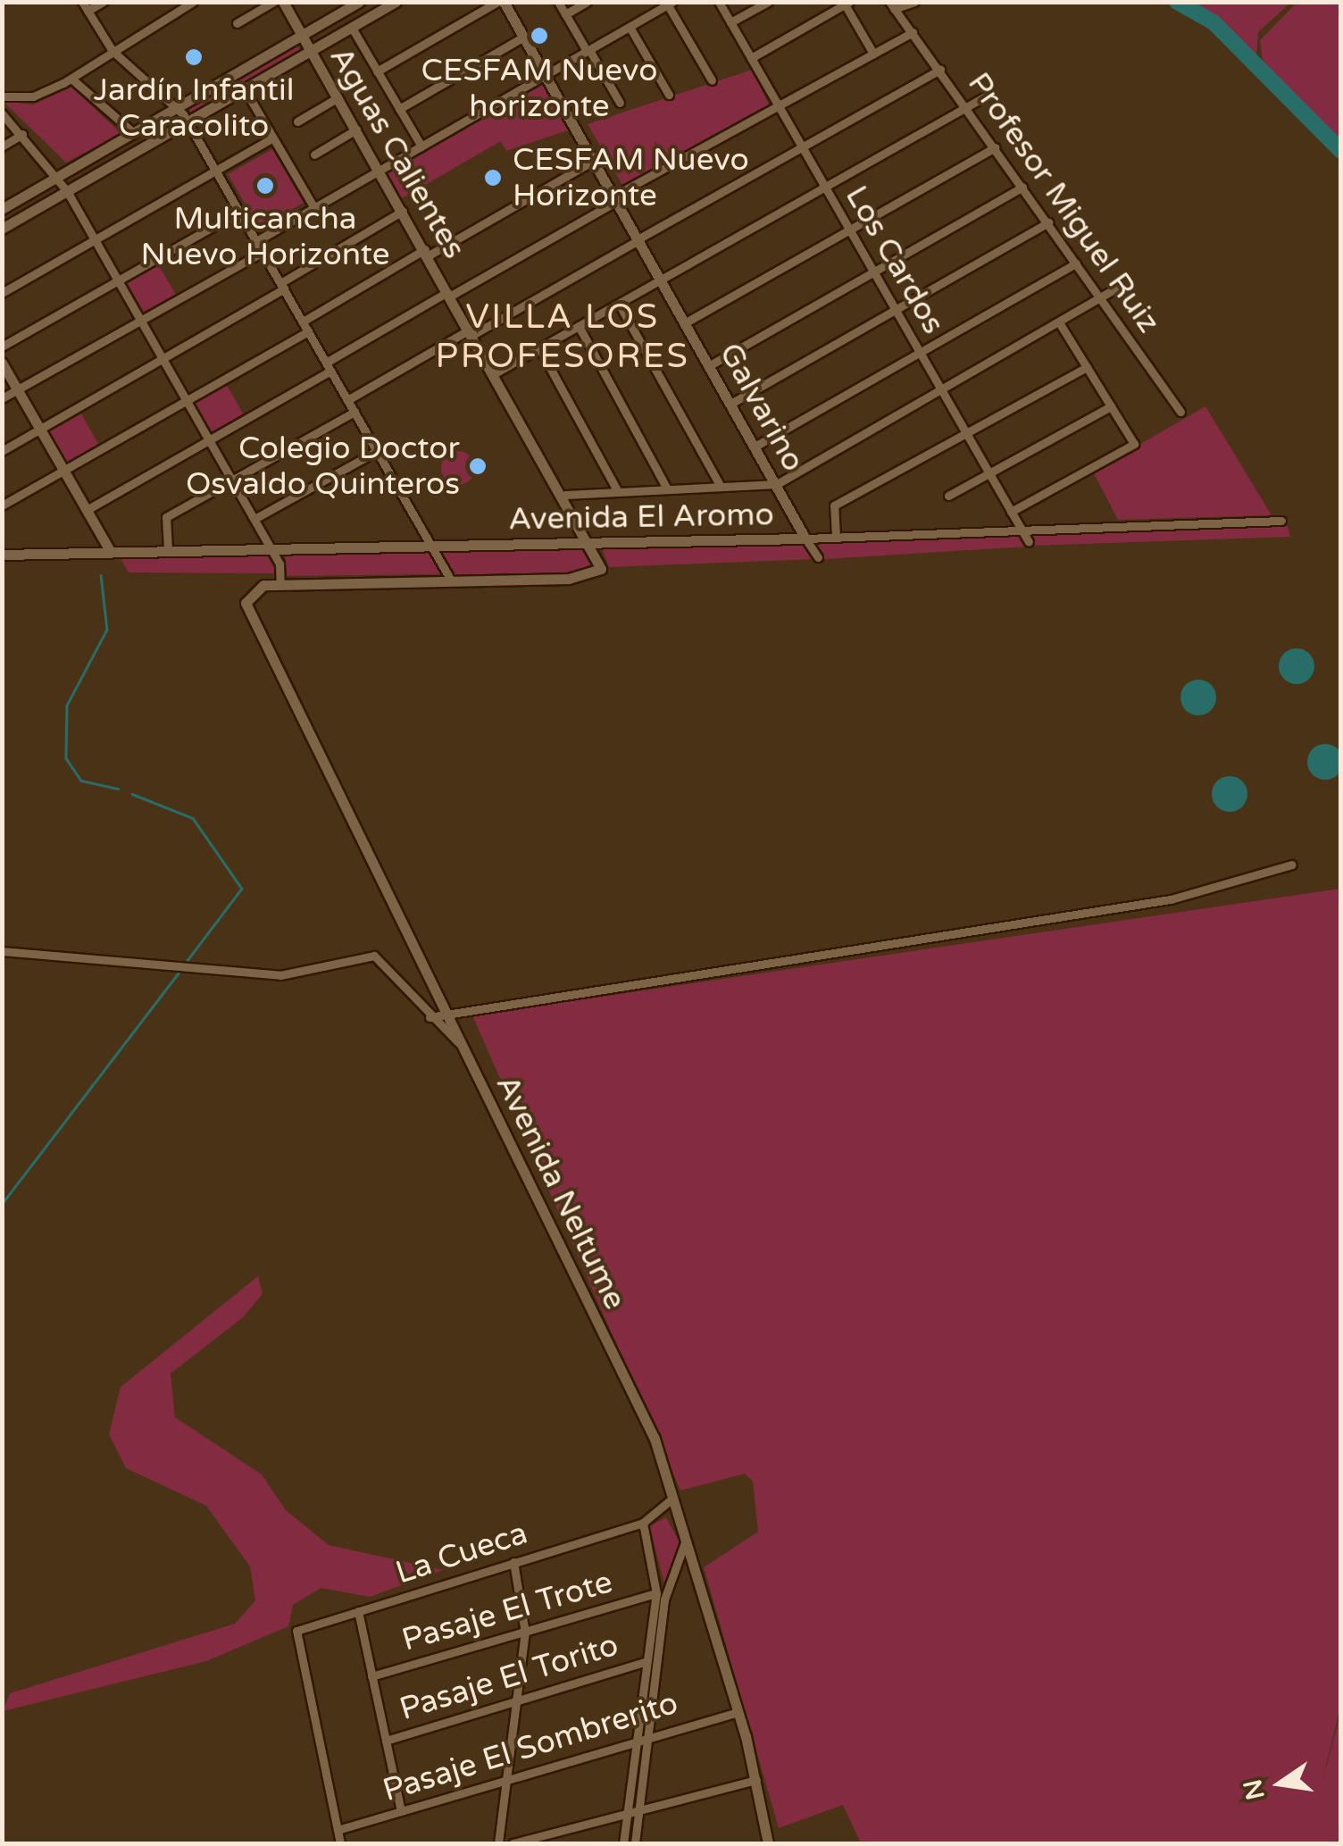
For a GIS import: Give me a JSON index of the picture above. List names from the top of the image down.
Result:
{
  "streets": {
    "street": [
      "Aguas Calientes",
      "Profesor Miguel Ruiz",
      "Los Cardos",
      "Galvarino",
      "Avenida El Aromo",
      "Avenida Neltume",
      "La Cueca",
      "Pasaje El Trote",
      "Pasaje El Torito",
      "Pasaje El Sombrerito"
    ]
  },
  "crossings": [
    ["Aguas Calientes", "Avenida El Aromo"],
    ["Los Cardos", "Avenida El Aromo"],
    ["Galvarino", "Avenida El Aromo"],
    ["Avenida El Aromo", "Avenida Neltume"],
    ["Avenida Neltume", "Pasaje El Sombrerito"],
    ["La Cueca", "Pasaje El Sombrerito"]
  ],
  "districts": ["VILLA LOS PROFESORES"],
  "places": [
    "CESFAM Nuevo horizonte",
    "Jardín Infantil Caracolito",
    "CESFAM Nuevo Horizonte",
    "Multicancha Nuevo Horizonte",
    "Colegio Doctor Osvaldo Quinteros"
  ],
  "north": "left"
}
